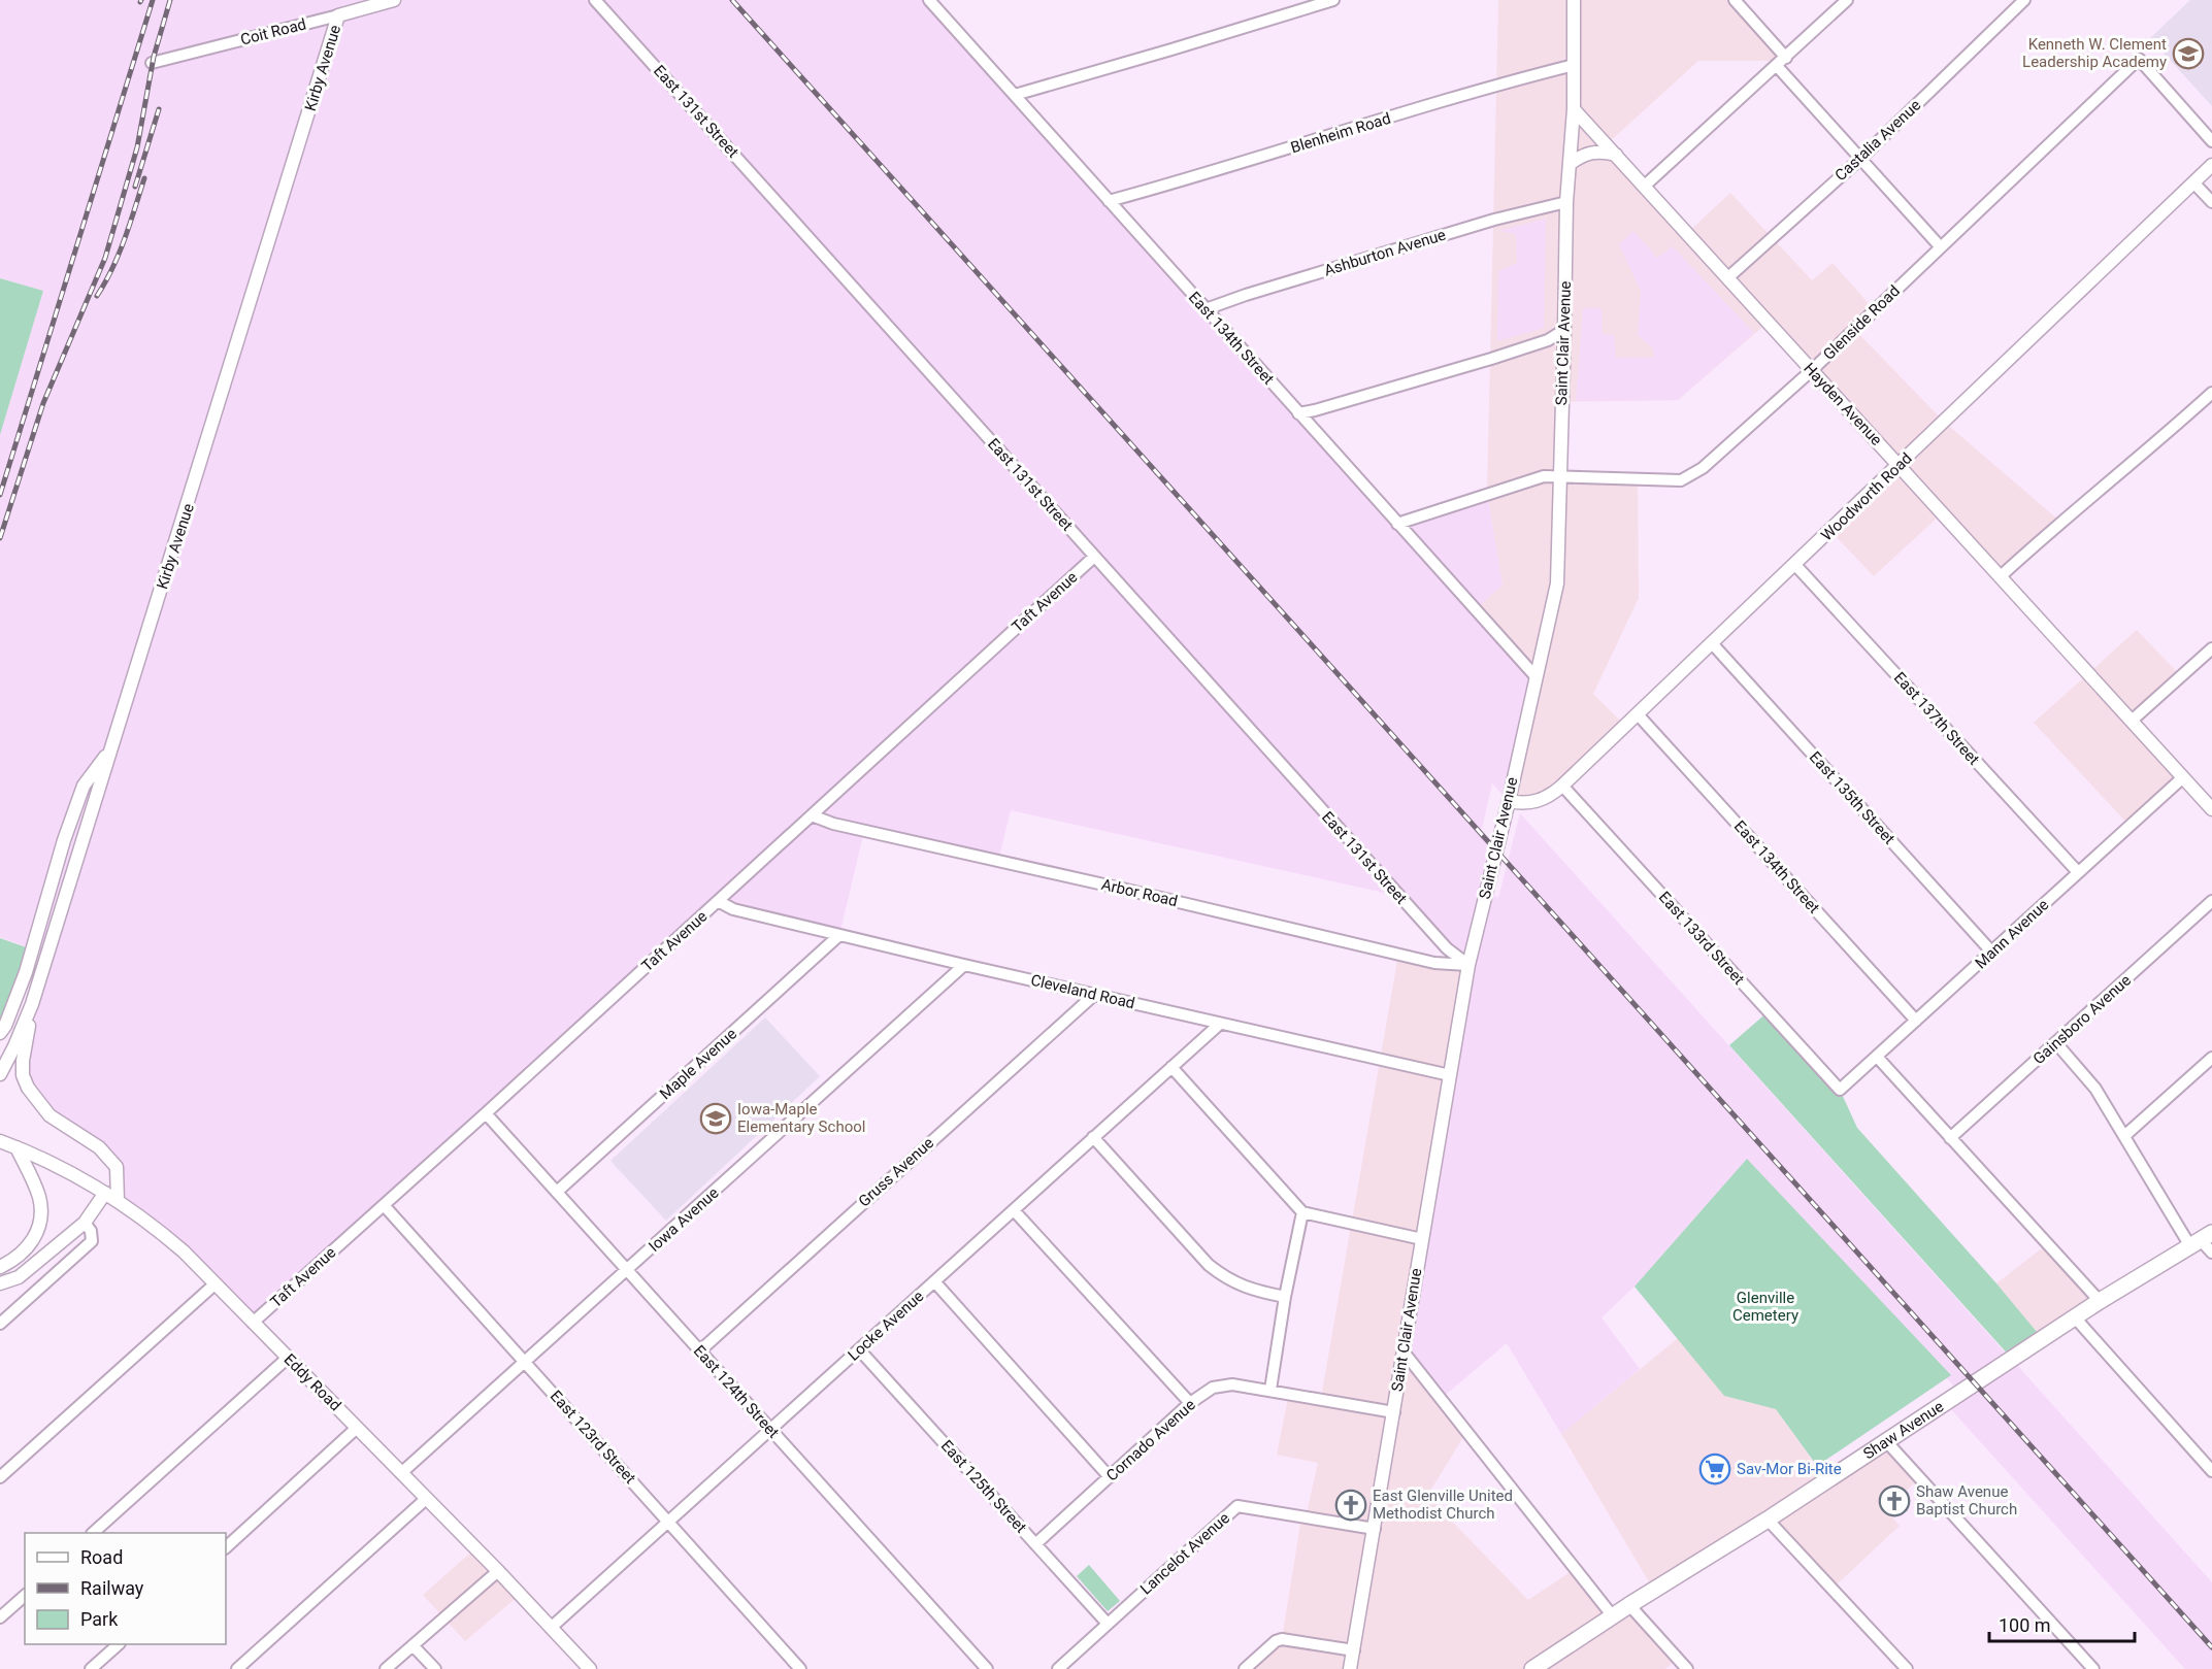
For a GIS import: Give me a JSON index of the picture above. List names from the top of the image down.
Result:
{
  "streets": {
    "main road": ["Shaw Avenue"],
    "street": [
      "Coit Road",
      "Kirby Avenue",
      "East 131st Street",
      "Blenheim Road",
      "Castalia Avenue",
      "Ashburton Avenue",
      "Glenside Road",
      "East 134th Street",
      "Saint Clair Avenue",
      "Hayden Avenue",
      "Woodworth Road",
      "Taft Avenue",
      "East 137th Street",
      "East 135th Street",
      "Arbor Road",
      "Mann Avenue",
      "East 133rd Street",
      "Cleveland Road",
      "Gainsboro Avenue",
      "Maple Avenue",
      "Gruss Avenue",
      "Iowa Avenue",
      "Locke Avenue",
      "Eddy Road",
      "East 124th Street",
      "East 123rd Street",
      "Cornado Avenue",
      "East 125th Street",
      "Lancelot Avenue"
    ]
  },
  "crossings": [
    ["Coit Road", "Kirby Avenue"],
    ["East 131st Street", "Saint Clair Avenue"],
    ["East 131st Street", "Taft Avenue"],
    ["East 131st Street", "Arbor Road"],
    ["Blenheim Road", "East 134th Street"],
    ["Blenheim Road", "Saint Clair Avenue"],
    ["Castalia Avenue", "Hayden Avenue"],
    ["Ashburton Avenue", "East 134th Street"],
    ["Ashburton Avenue", "Saint Clair Avenue"],
    ["Glenside Road", "East 134th Street"],
    ["Glenside Road", "Saint Clair Avenue"],
    ["Glenside Road", "Hayden Avenue"],
    ["East 134th Street", "Saint Clair Avenue"],
    ["East 134th Street", "Woodworth Road"],
    ["East 134th Street", "Mann Avenue"],
    ["Saint Clair Avenue", "Hayden Avenue"],
    ["Saint Clair Avenue", "Woodworth Road"],
    ["Saint Clair Avenue", "Arbor Road"],
    ["Saint Clair Avenue", "Cleveland Road"],
    ["Saint Clair Avenue", "Cornado Avenue"],
    ["Saint Clair Avenue", "Lancelot Avenue"],
    ["Hayden Avenue", "Woodworth Road"],
    ["Hayden Avenue", "Mann Avenue"],
    ["Woodworth Road", "East 137th Street"],
    ["Woodworth Road", "East 135th Street"],
    ["Woodworth Road", "East 133rd Street"],
    ["Taft Avenue", "Arbor Road"],
    ["Taft Avenue", "Cleveland Road"],
    ["Taft Avenue", "Eddy Road"],
    ["Taft Avenue", "East 124th Street"],
    ["Taft Avenue", "East 123rd Street"],
    ["East 137th Street", "Mann Avenue"],
    ["East 135th Street", "Mann Avenue"],
    ["Mann Avenue", "East 133rd Street"],
    ["Cleveland Road", "Maple Avenue"],
    ["Cleveland Road", "Gruss Avenue"],
    ["Cleveland Road", "Iowa Avenue"],
    ["Cleveland Road", "Locke Avenue"],
    ["Maple Avenue", "East 124th Street"],
    ["Gruss Avenue", "East 124th Street"],
    ["Iowa Avenue", "Eddy Road"],
    ["Iowa Avenue", "East 124th Street"],
    ["Iowa Avenue", "East 123rd Street"],
    ["Locke Avenue", "Eddy Road"],
    ["Locke Avenue", "East 124th Street"],
    ["Locke Avenue", "East 123rd Street"],
    ["Locke Avenue", "East 125th Street"],
    ["Cornado Avenue", "East 125th Street"],
    ["East 125th Street", "Lancelot Avenue"]
  ],
  "parks": ["Glenville Cemetery"],
  "places": {
    "school or university": ["Kenneth W. Clement Leadership Academy", "Iowa-Maple Elementary School"],
    "supermarket": ["Sav-Mor Bi-Rite"],
    "church": ["Shaw Avenue Baptist Church", "East Glenville United Methodist Church"]
  },
  "legend": ["Road", "Railway", "Park"],
  "scale_bar": "100 m"
}
